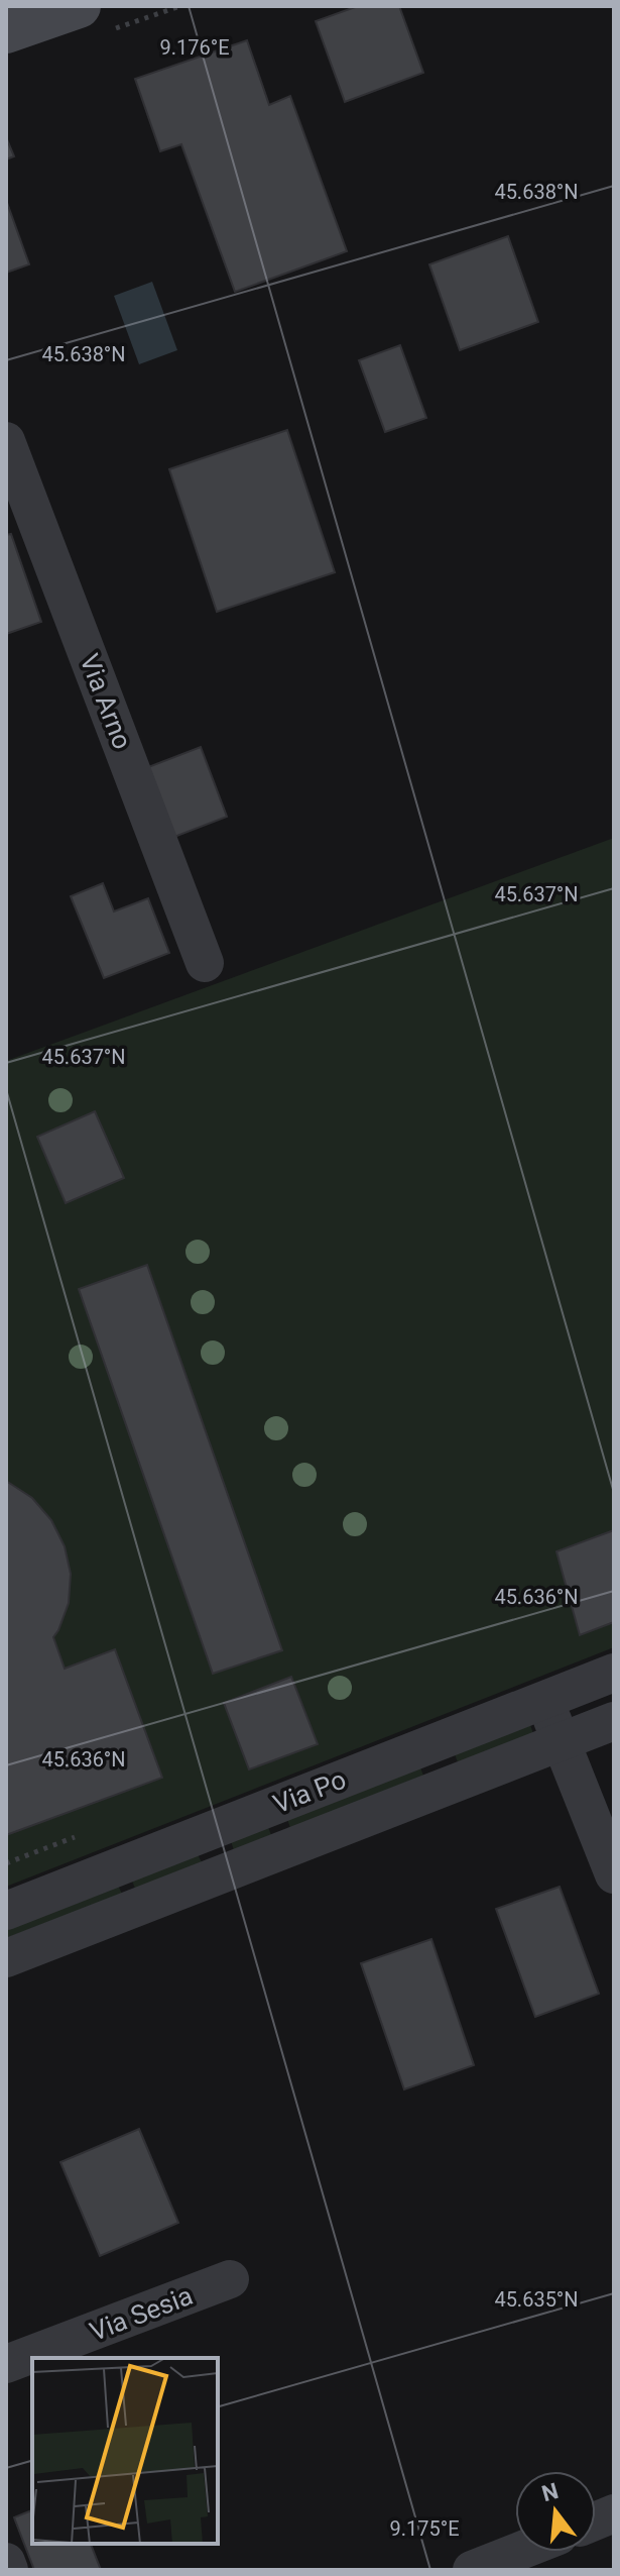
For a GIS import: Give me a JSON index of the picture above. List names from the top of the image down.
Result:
{
  "streets": {
    "street": ["Via Arno", "Via Po", "Via Sesia"]
  },
  "north": "top",
  "coordinates": [
    "9.176°E",
    "45.638°N",
    "45.637°N",
    "45.636°N",
    "45.635°N",
    "9.175°E"
  ]
}
